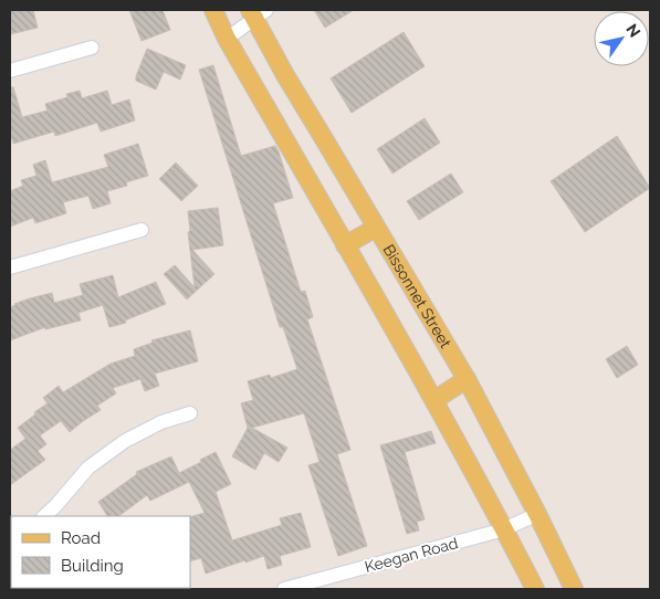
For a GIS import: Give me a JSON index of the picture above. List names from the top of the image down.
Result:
{
  "streets": {
    "main road": ["Bissonnet Street"],
    "street": ["Keegan Road"]
  },
  "crossings": [
    ["Bissonnet Street", "Keegan Road"]
  ],
  "legend": ["Road", "Building"],
  "north": "top right"
}
